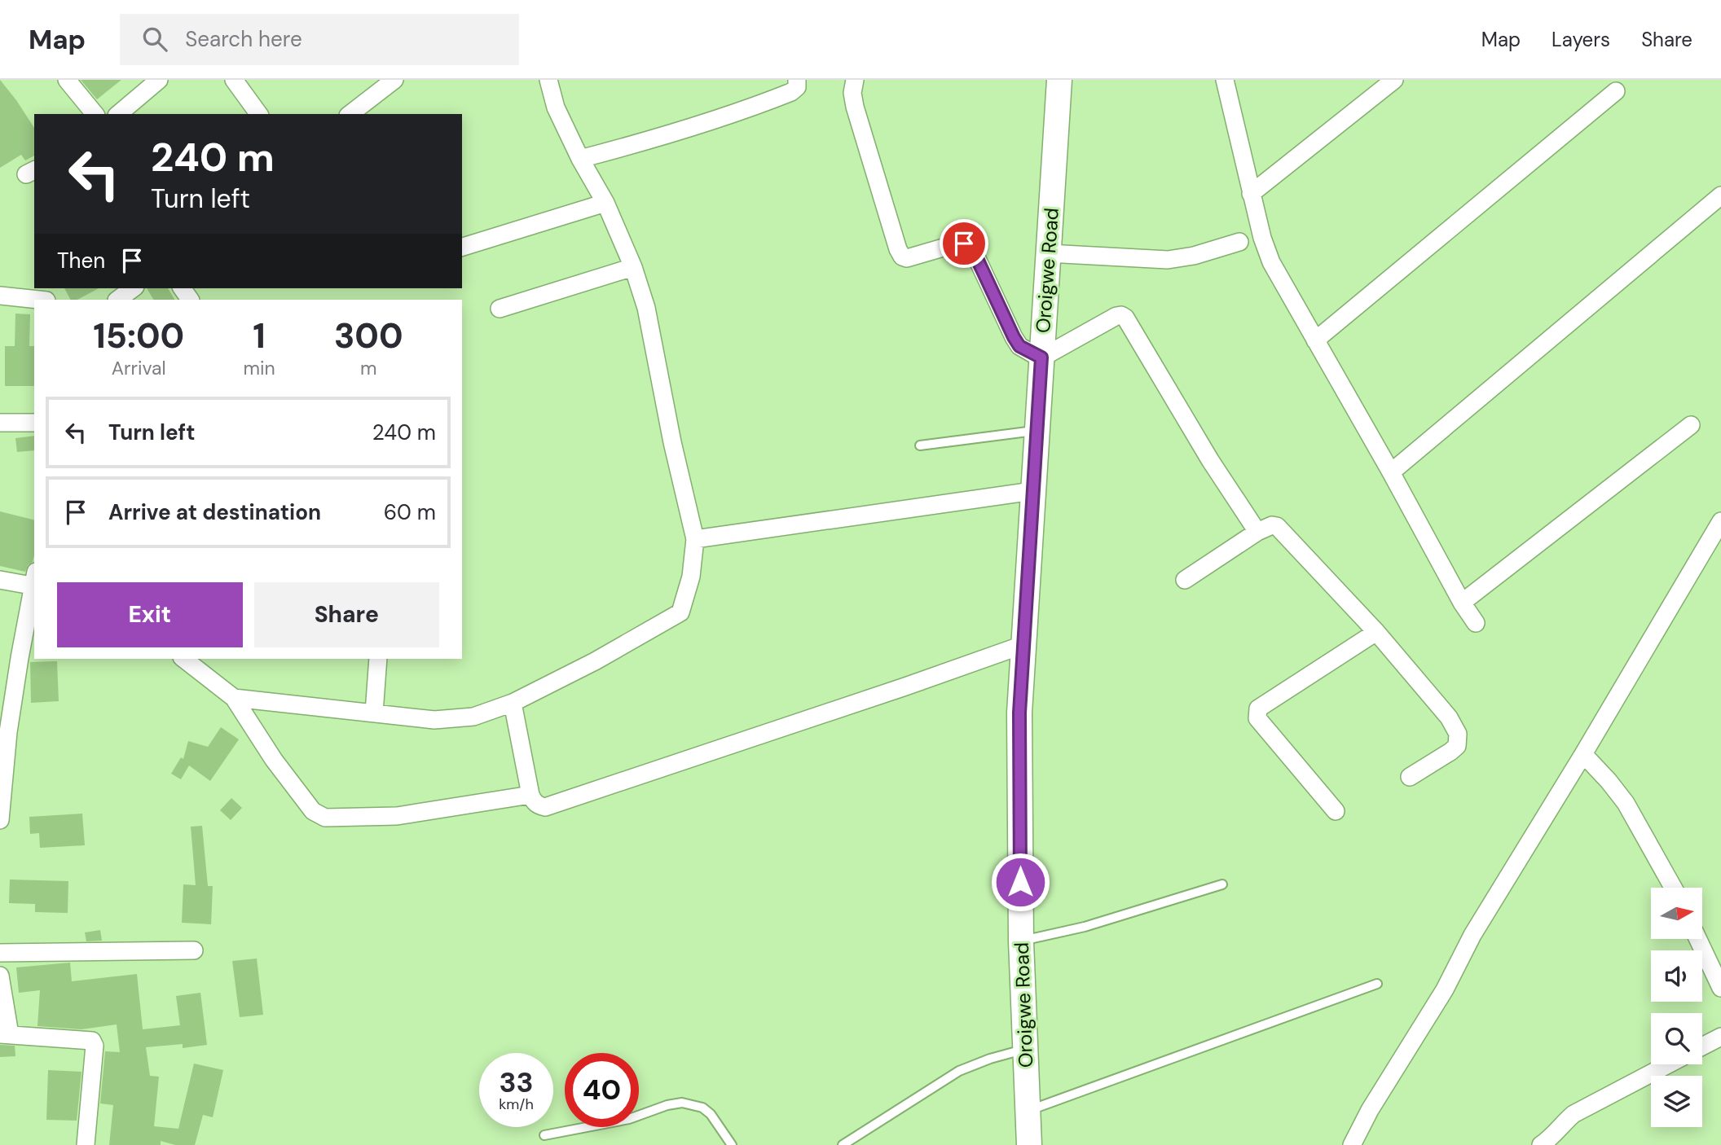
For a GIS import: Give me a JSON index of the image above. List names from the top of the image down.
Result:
{
  "streets": {
    "street": ["Oroigwe Road"]
  },
  "north": "right",
  "page": {
    "header": "Map",
    "search": "Search here",
    "nav": ["Map", "Layers", "Share"],
    "turn": ["240 m", "Turn left"],
    "then": "Then",
    "eta": [
      "15:00",
      "Arrival",
      "1",
      "min",
      "300",
      "m"
    ],
    "list": [
      {
        "name": "Turn left",
        "value": "240 m"
      },
      {
        "name": "Arrive at destination",
        "value": "60 m"
      }
    ],
    "buttons": ["Exit", "Share"],
    "speed": "33 km/h",
    "limit": "40"
  }
}
